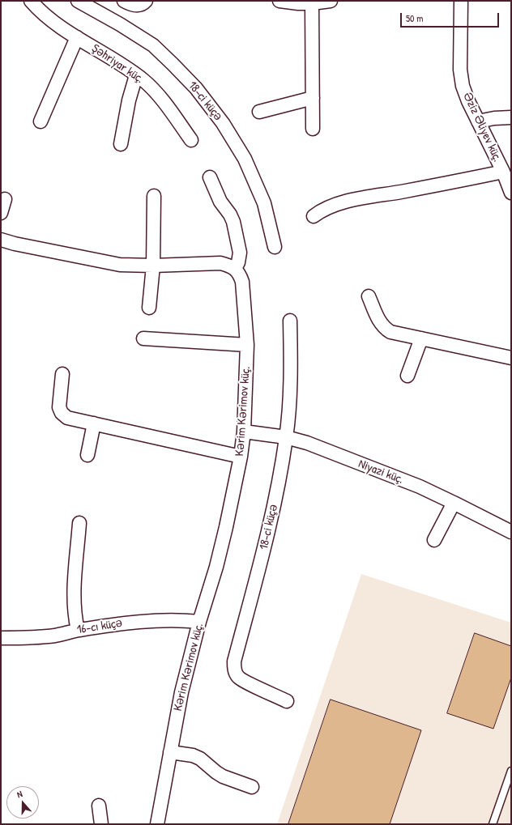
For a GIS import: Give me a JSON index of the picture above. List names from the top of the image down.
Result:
{
  "streets": {
    "street": [
      "Şəhriyar küç.",
      "18-ci küçə",
      "Əziz Əliyev küç.",
      "Kərim Kərimov küç.",
      "Niyazi küç.",
      "16-cı küçə"
    ]
  },
  "crossings": [
    ["18-ci küçə", "Niyazi küç."],
    ["Kərim Kərimov küç.", "Niyazi küç."],
    ["Kərim Kərimov küç.", "16-cı küçə"]
  ],
  "scale_bar": "50 m",
  "north": "top"
}
